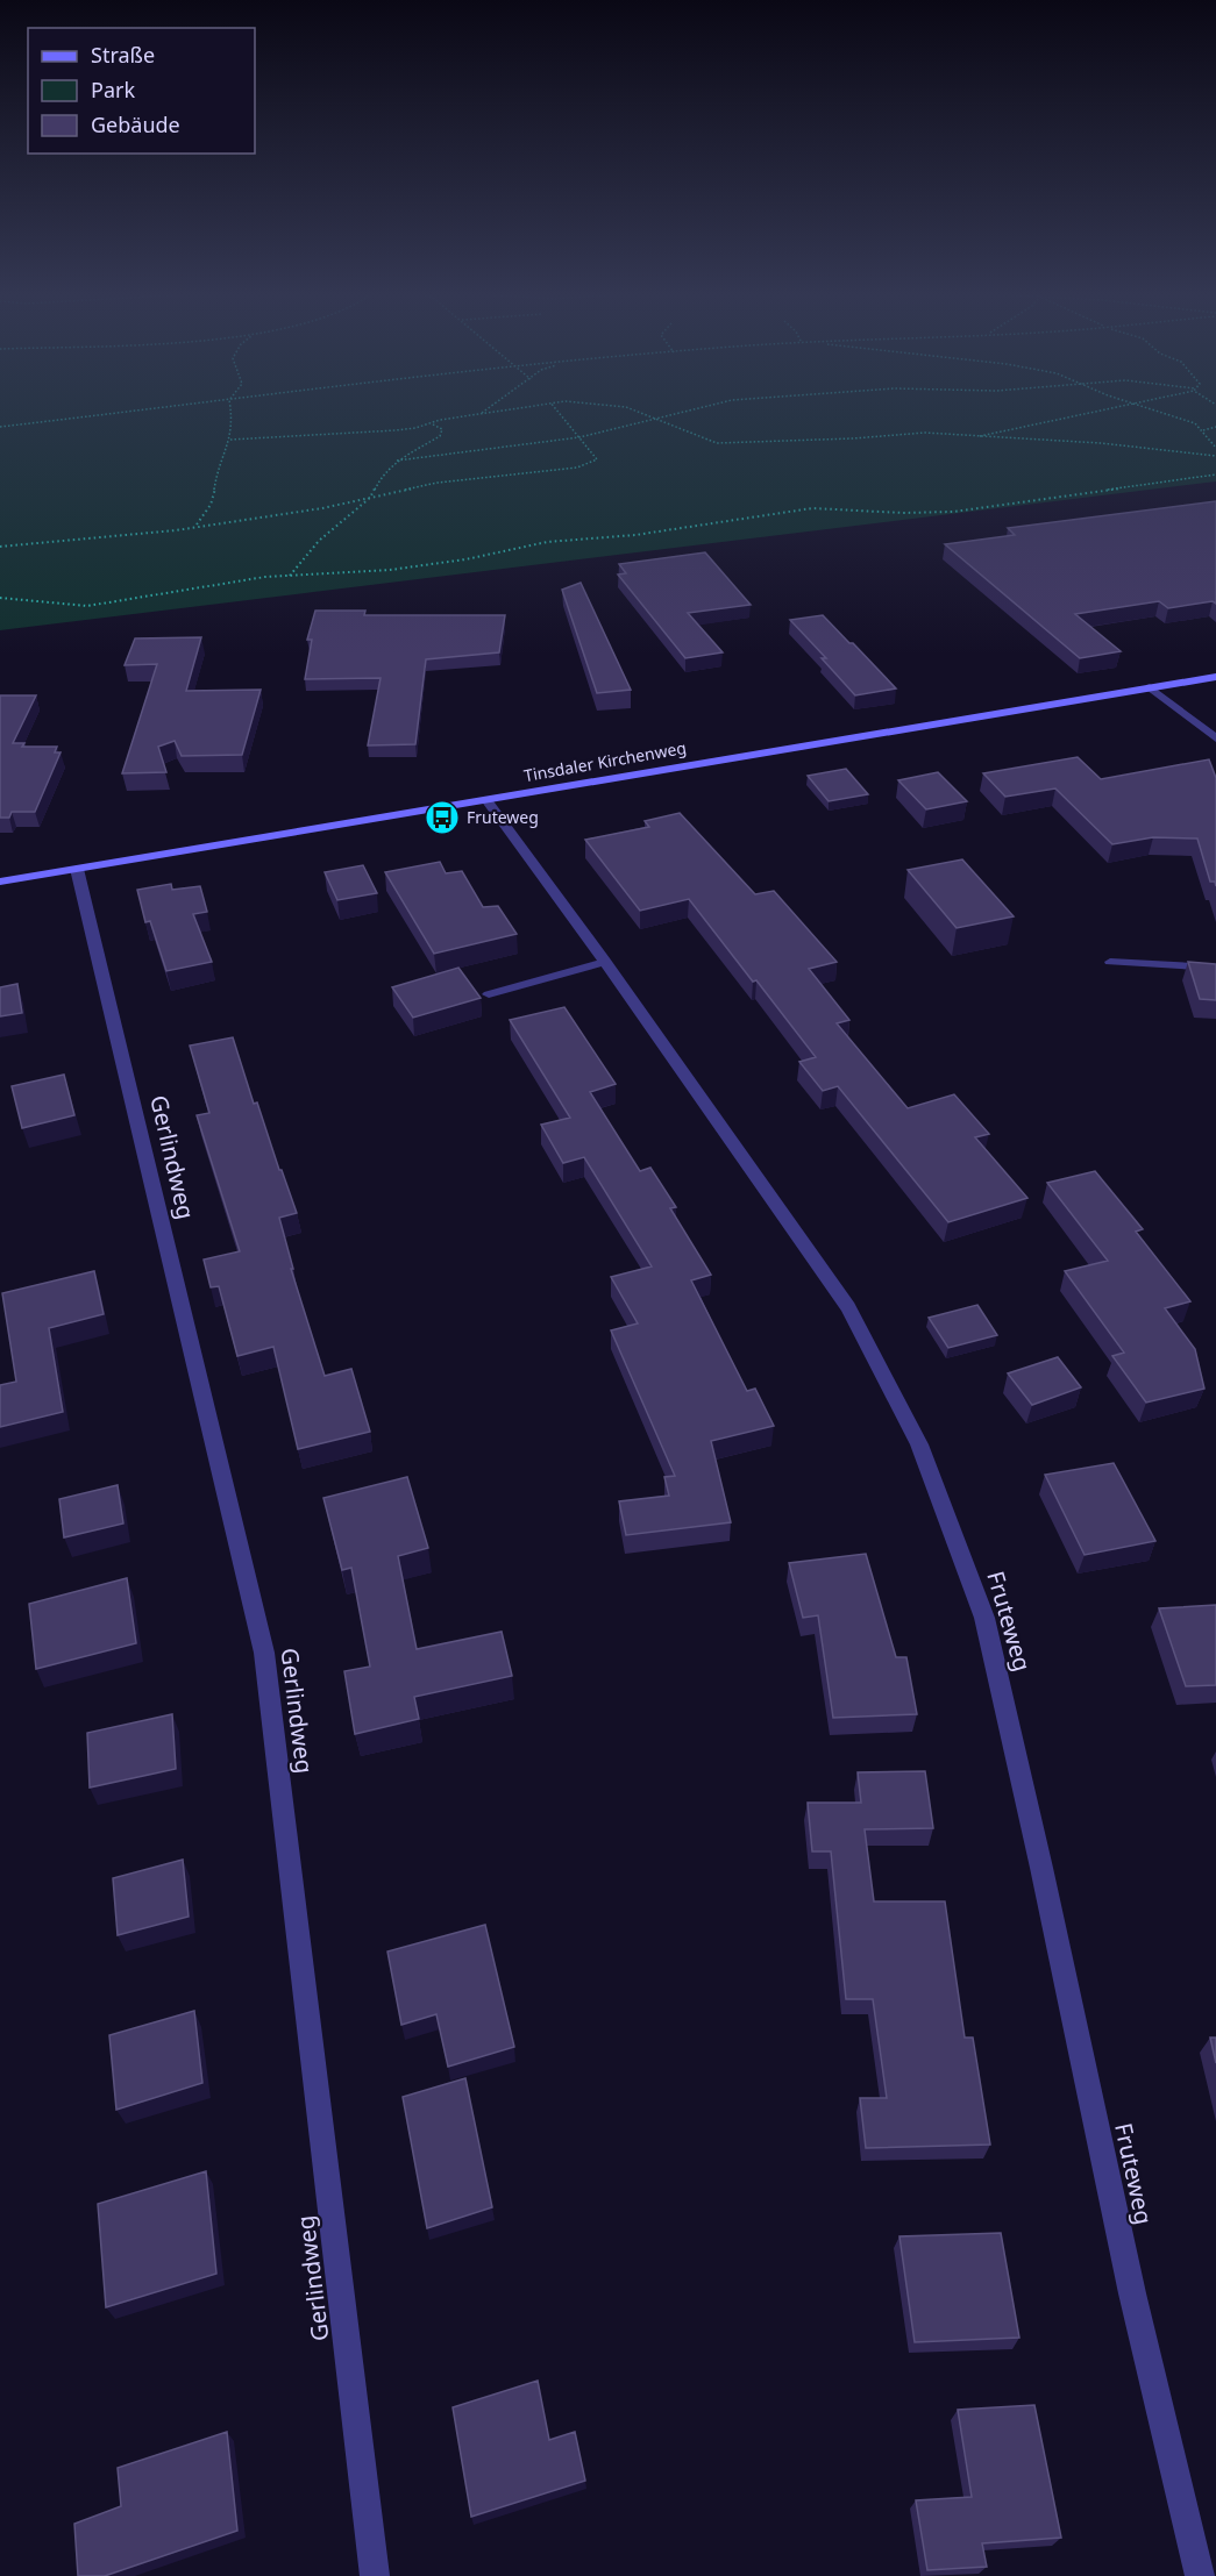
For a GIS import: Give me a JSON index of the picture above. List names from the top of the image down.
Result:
{
  "streets": {
    "street": ["Tinsdaler Kirchenweg", "Gerlindweg", "Fruteweg"]
  },
  "crossings": [
    ["Tinsdaler Kirchenweg", "Gerlindweg"],
    ["Tinsdaler Kirchenweg", "Fruteweg"]
  ],
  "places": {
    "bus stop": ["Fruteweg"]
  },
  "legend": ["Straße", "Park", "Gebäude"]
}
